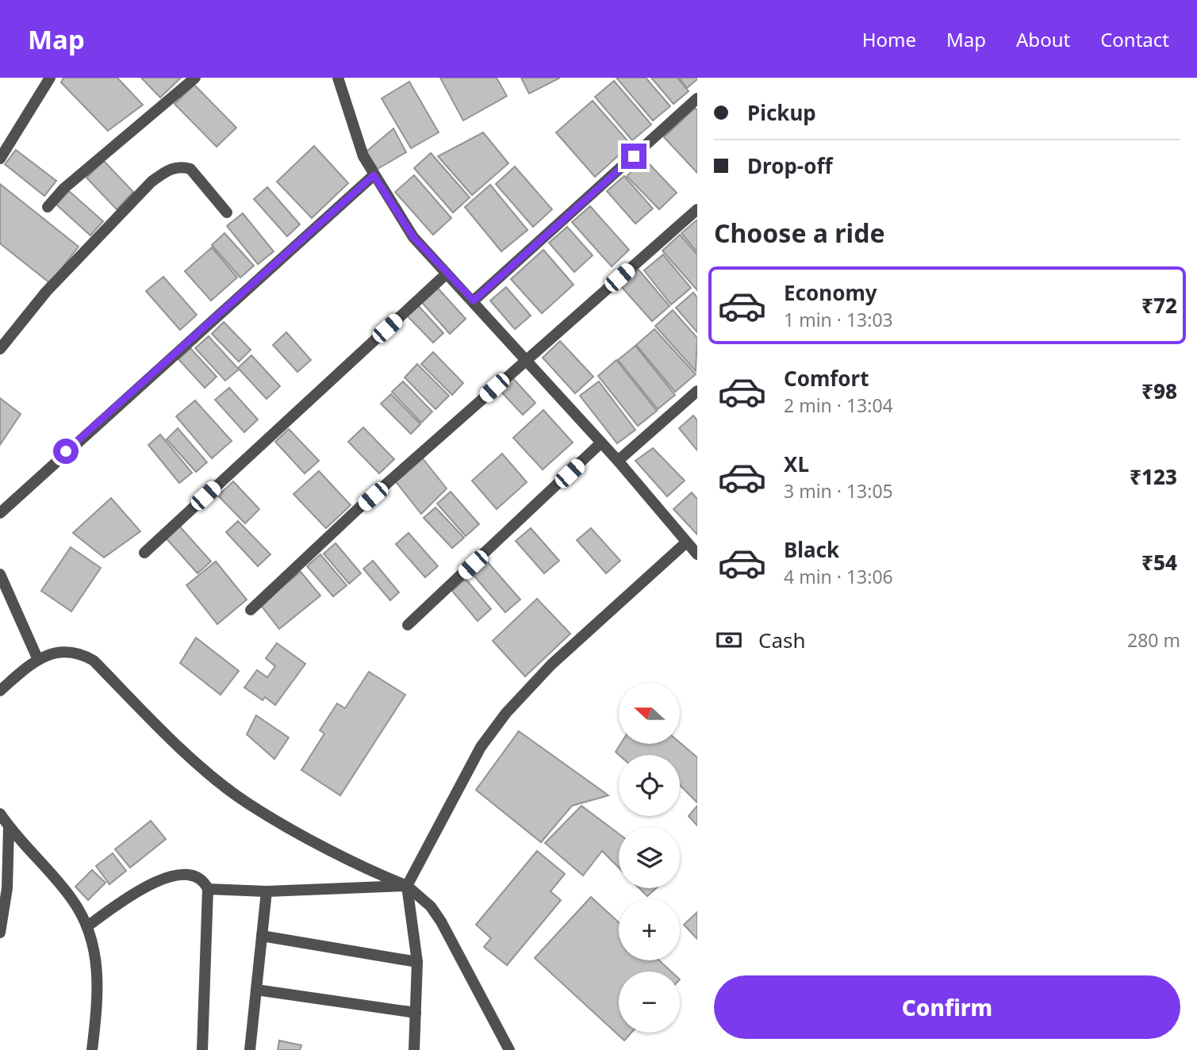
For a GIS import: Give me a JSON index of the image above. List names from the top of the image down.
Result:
{
  "north": "left",
  "page": {
    "header": "Map",
    "nav": [
      "Home",
      "Map",
      "About",
      "Contact"
    ],
    "banner": ["Pickup", "Drop-off"],
    "heading": "Choose a ride",
    "list": [
      {
        "name": "Economy",
        "note": "1 min · 13:03",
        "value": "₹72"
      },
      {
        "name": "Comfort",
        "note": "2 min · 13:04",
        "value": "₹98"
      },
      {
        "name": "XL",
        "note": "3 min · 13:05",
        "value": "₹123"
      },
      {
        "name": "Black",
        "note": "4 min · 13:06",
        "value": "₹54"
      }
    ],
    "pay": ["Cash", "280 m"],
    "map_buttons": ["+", "−"],
    "buttons": "Confirm"
  }
}
